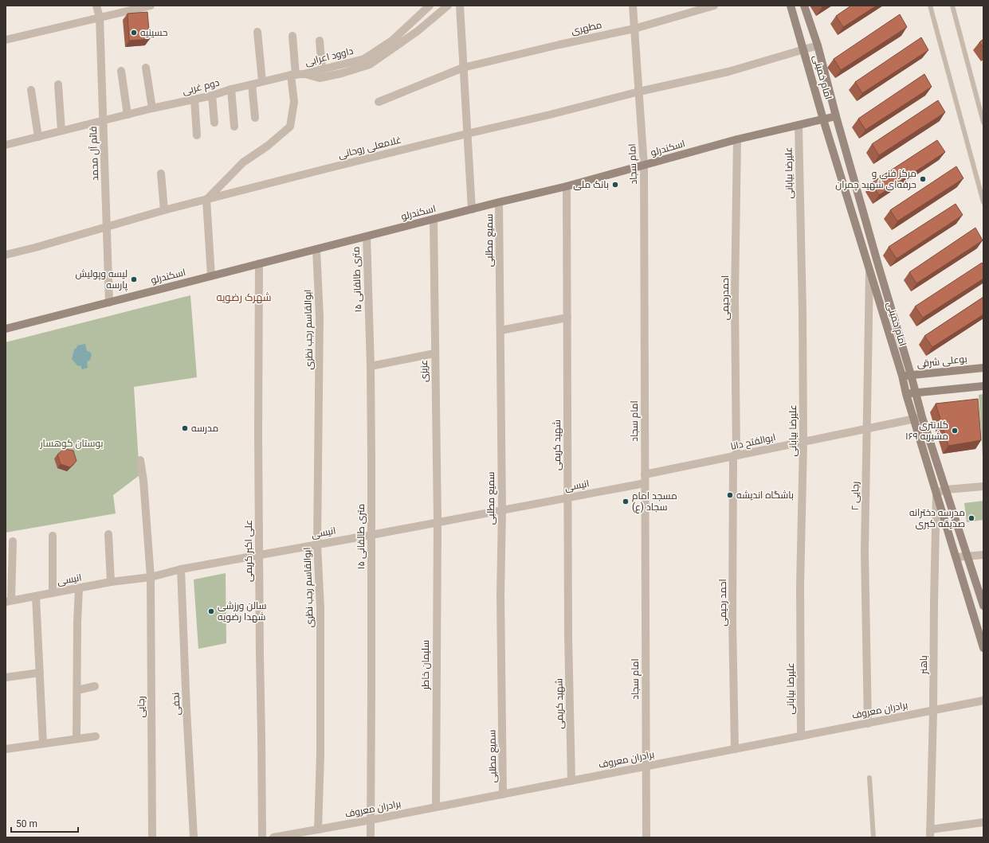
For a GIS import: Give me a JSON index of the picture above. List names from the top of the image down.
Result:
{
  "streets": {
    "main road": ["امام خمینی", "اسکندرلو", "بوعلی شرقی"],
    "street": [
      "مطهری",
      "داوود اعرابی",
      "دوم غربی",
      "غلامعلی روحانی",
      "قائم آل محمد",
      "امام سجاد",
      "علیرضا بیابانی",
      "سمیع مطلبی",
      "۱۵ متری طالقانی",
      "احمدرحیمی",
      "ابوالقاسم رجب نظری",
      "عزیزی",
      "ابوالفتح دانا",
      "شهید کریمی",
      "انیسی",
      "رجایی ۲",
      "علی اکبر کریمی",
      "احمد رحیمی",
      "سلیمان خاطر",
      "باهنر",
      "نجفی",
      "رجایی",
      "برادران معروف"
    ]
  },
  "crossings": [
    ["مطهری", "امام سجاد"],
    ["داوود اعرابی", "دوم غربی"],
    ["امام خمینی", "غلامعلی روحانی"],
    ["امام خمینی", "اسکندرلو"],
    ["امام خمینی", "بوعلی شرقی"],
    ["امام خمینی", "ابوالفتح دانا"],
    ["امام خمینی", "رجایی ۲"],
    ["امام خمینی", "باهنر"],
    ["دوم غربی", "قائم آل محمد"],
    ["غلامعلی روحانی", "قائم آل محمد"],
    ["غلامعلی روحانی", "امام سجاد"],
    ["اسکندرلو", "قائم آل محمد"],
    ["اسکندرلو", "امام سجاد"],
    ["اسکندرلو", "علیرضا بیابانی"],
    ["اسکندرلو", "سمیع مطلبی"],
    ["اسکندرلو", "۱۵ متری طالقانی"],
    ["اسکندرلو", "احمدرحیمی"],
    ["اسکندرلو", "ابوالقاسم رجب نظری"],
    ["اسکندرلو", "عزیزی"],
    ["اسکندرلو", "شهید کریمی"],
    ["اسکندرلو", "علی اکبر کریمی"],
    ["امام سجاد", "ابوالفتح دانا"],
    ["امام سجاد", "انیسی"],
    ["امام سجاد", "برادران معروف"],
    ["علیرضا بیابانی", "ابوالفتح دانا"],
    ["علیرضا بیابانی", "برادران معروف"],
    ["سمیع مطلبی", "انیسی"],
    ["سمیع مطلبی", "برادران معروف"],
    ["۱۵ متری طالقانی", "انیسی"],
    ["۱۵ متری طالقانی", "برادران معروف"],
    ["احمدرحیمی", "ابوالفتح دانا"],
    ["احمدرحیمی", "احمد رحیمی"],
    ["ابوالقاسم رجب نظری", "انیسی"],
    ["ابوالقاسم رجب نظری", "برادران معروف"],
    ["عزیزی", "انیسی"],
    ["عزیزی", "سلیمان خاطر"],
    ["ابوالفتح دانا", "رجایی ۲"],
    ["ابوالفتح دانا", "احمد رحیمی"],
    ["شهید کریمی", "انیسی"],
    ["شهید کریمی", "برادران معروف"],
    ["انیسی", "علی اکبر کریمی"],
    ["انیسی", "سلیمان خاطر"],
    ["انیسی", "نجفی"],
    ["انیسی", "رجایی"],
    ["رجایی ۲", "برادران معروف"],
    ["احمد رحیمی", "برادران معروف"],
    ["سلیمان خاطر", "برادران معروف"],
    ["باهنر", "برادران معروف"]
  ],
  "districts": ["شهرک رضویه"],
  "parks": ["بوستان کوهسار"],
  "places": [
    "حسینیه",
    "مرکز فنی و حرفه‌ای شهید چمران",
    "بانک ملی",
    "لیسه وپولیش پارسه",
    "مدرسه",
    "کلانتری ۱۶۹ مشیریه",
    "باشگاه اندیشه",
    "مسجد امام سجاد (ع)",
    "مدرسه دخترانه صدیقه کبری",
    "سالن ورزشی شهدا رضویه"
  ],
  "scale_bar": "50 m"
}
